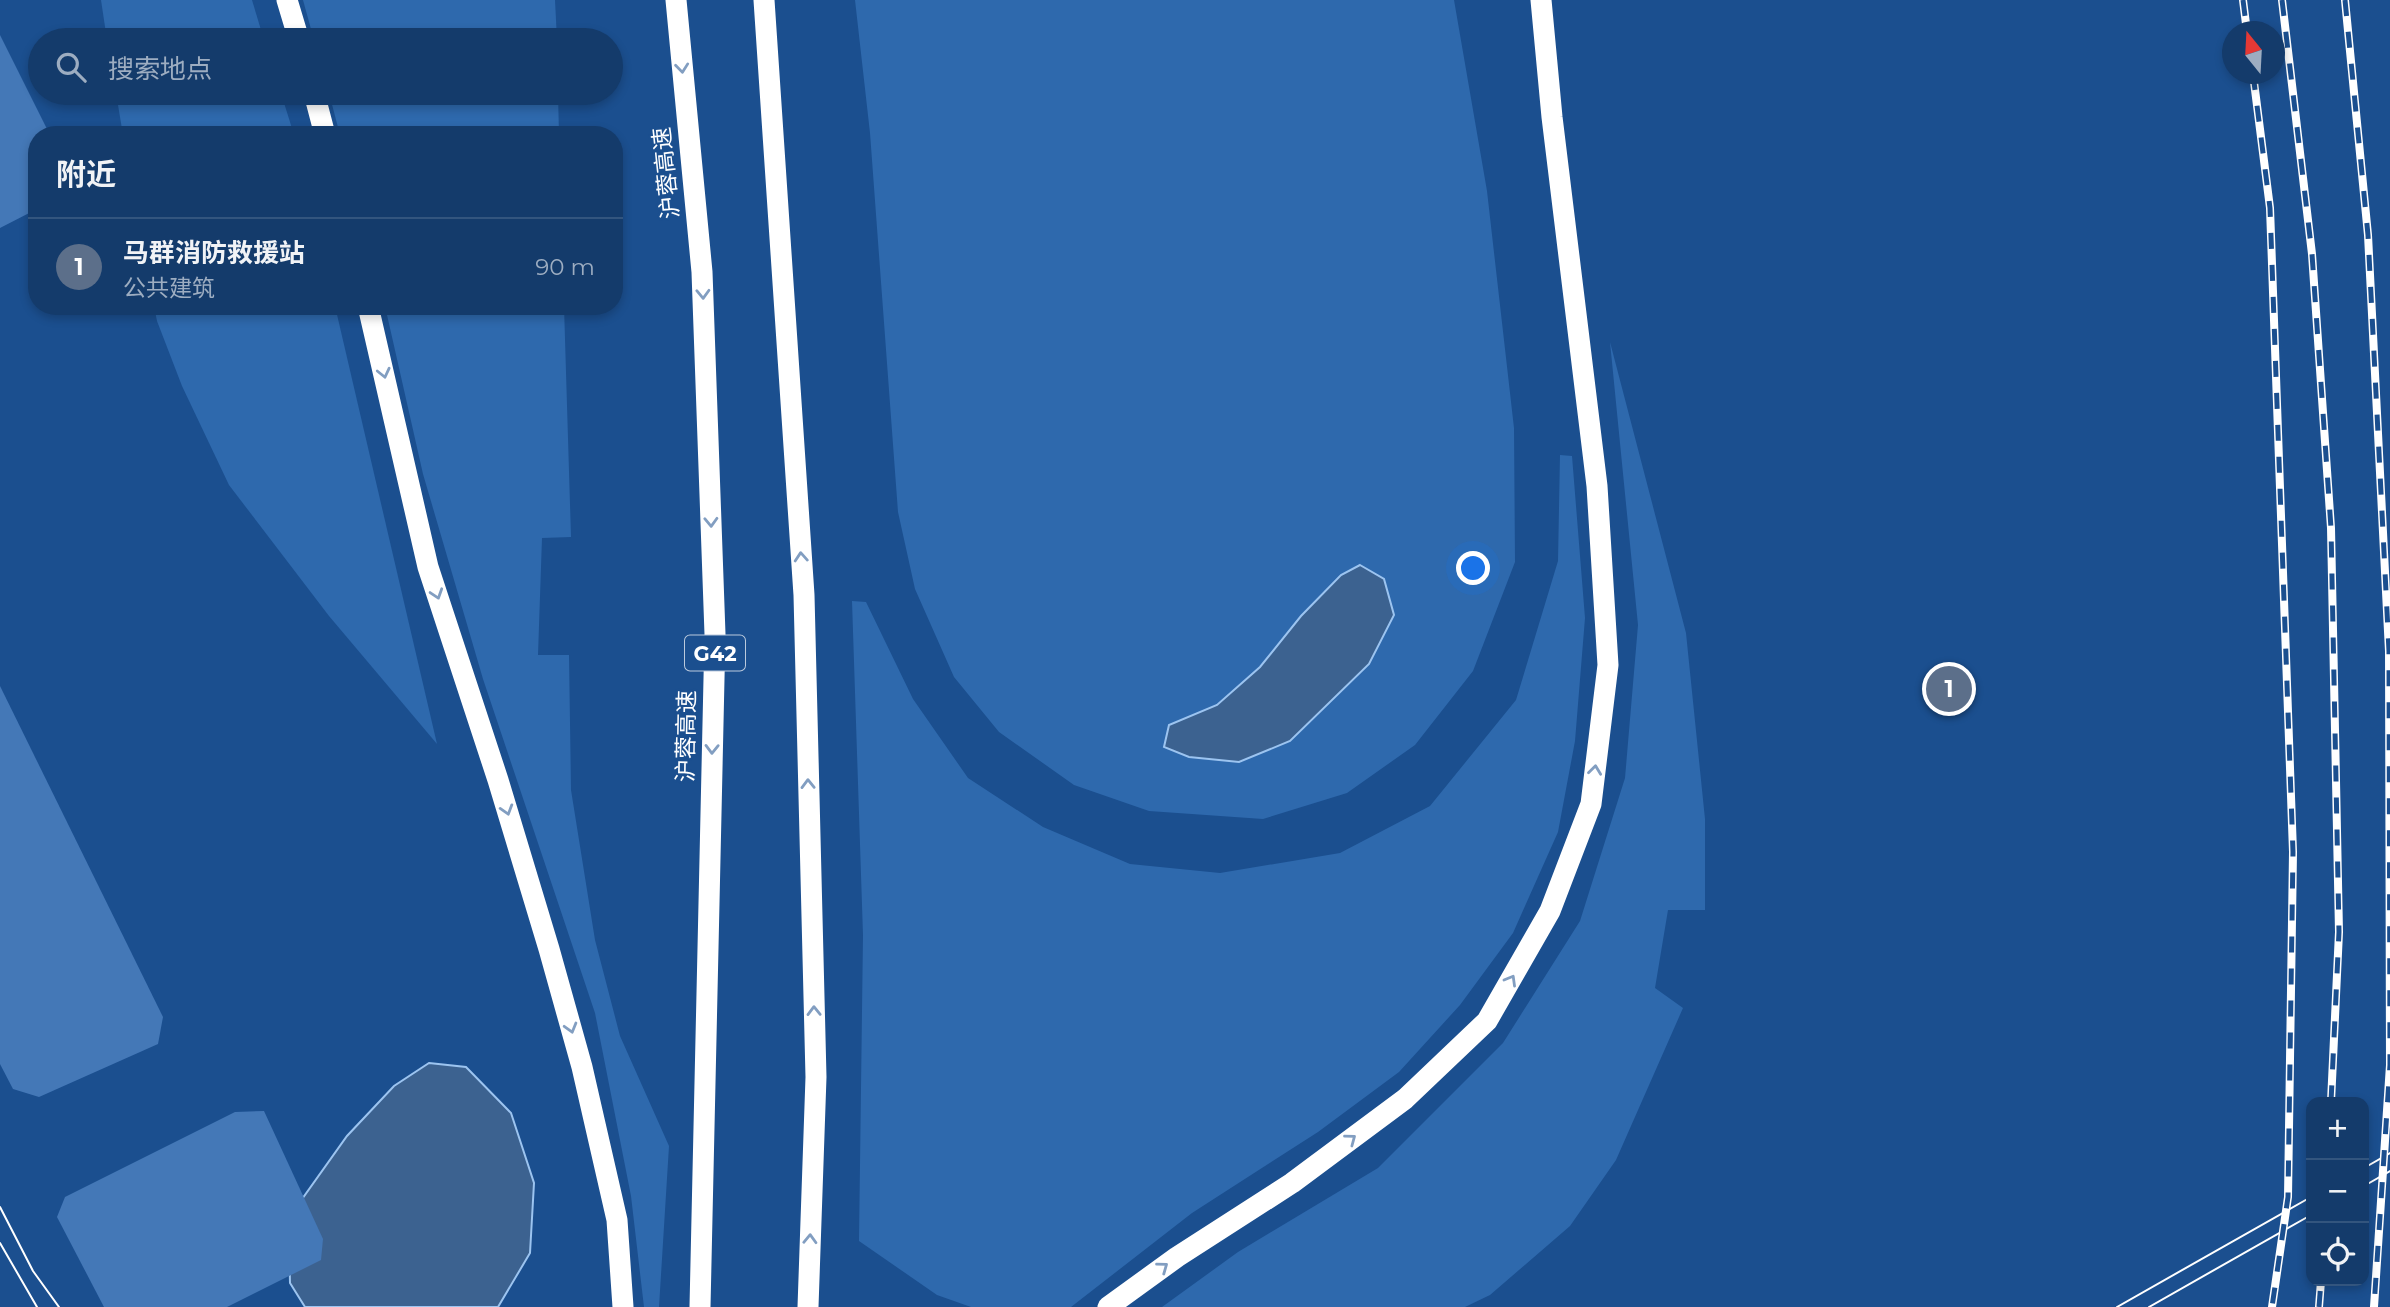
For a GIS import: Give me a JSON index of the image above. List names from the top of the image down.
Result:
{
  "streets": {
    "highway": ["沪蓉高速", "G42"]
  },
  "north": "top",
  "page": {
    "search": "搜索地点",
    "heading": "附近",
    "list": [
      {
        "mark": "1",
        "name": "马群消防救援站",
        "note": "公共建筑",
        "value": "90 m"
      }
    ],
    "pins": "1",
    "map_buttons": ["+", "−"]
  }
}
